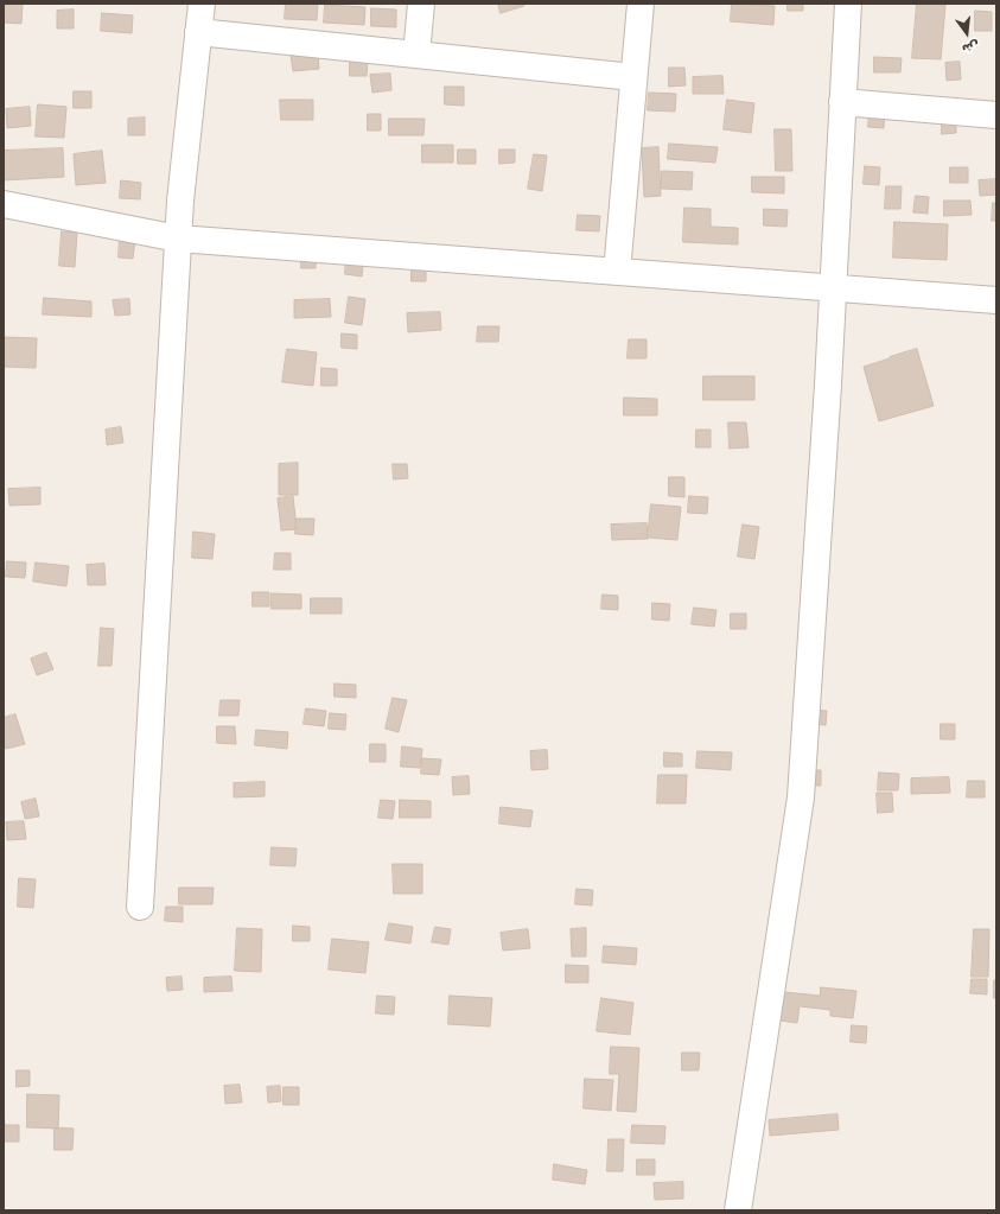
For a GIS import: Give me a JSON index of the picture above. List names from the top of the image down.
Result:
{
  "north": "bottom"
}
